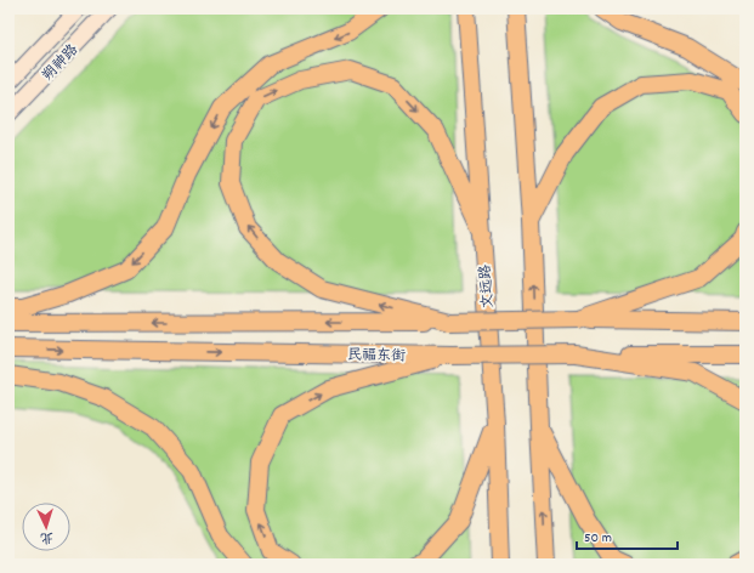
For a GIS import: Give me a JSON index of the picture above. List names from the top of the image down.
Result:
{
  "streets": {
    "main road": ["朔神路", "文远路", "民福东街"]
  },
  "scale_bar": "50 m",
  "north": "bottom"
}
